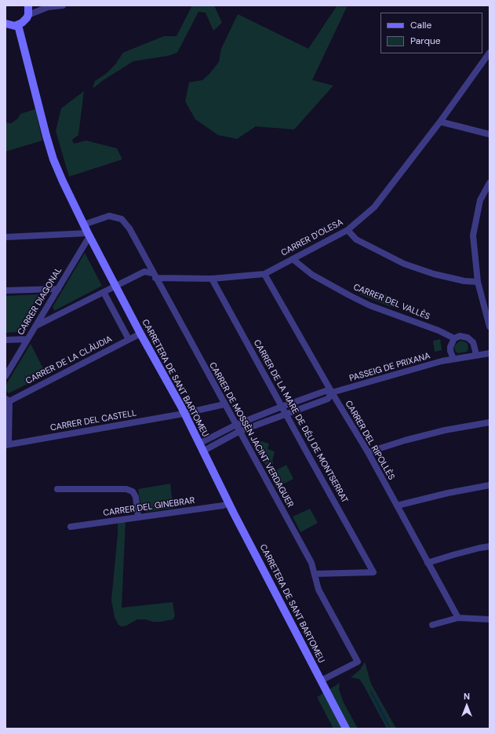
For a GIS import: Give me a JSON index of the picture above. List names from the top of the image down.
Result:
{
  "streets": {
    "street": [
      "CARRER D'OLESA",
      "CARRER DIAGONAL",
      "CARRER DEL VALLÈS",
      "CARRER DE LA CLÀUDIA",
      "PASSEIG DE PRIXANA",
      "CARRETERA DE SANT BARTOMEU",
      "CARRER DEL CASTELL",
      "CARRER DE LA MARE DE DÉU DE MONTSERRAT",
      "CARRER DE MOSSÈN JACINT VERDAGUER",
      "CARRER DEL RIPOLLÈS",
      "CARRER DEL GINEBRAR"
    ]
  },
  "crossings": [
    ["CARRER D'OLESA", "CARRER DIAGONAL"],
    ["CARRER D'OLESA", "CARRER DEL VALLÈS"],
    ["CARRER D'OLESA", "CARRETERA DE SANT BARTOMEU"],
    ["CARRER D'OLESA", "CARRER DE LA MARE DE DÉU DE MONTSERRAT"],
    ["CARRER D'OLESA", "CARRER DE MOSSÈN JACINT VERDAGUER"],
    ["CARRER D'OLESA", "CARRER DEL RIPOLLÈS"],
    ["CARRER DIAGONAL", "CARRETERA DE SANT BARTOMEU"],
    ["CARRER DEL VALLÈS", "PASSEIG DE PRIXANA"],
    ["CARRER DE LA CLÀUDIA", "CARRETERA DE SANT BARTOMEU"],
    ["PASSEIG DE PRIXANA", "CARRETERA DE SANT BARTOMEU"],
    ["PASSEIG DE PRIXANA", "CARRER DE LA MARE DE DÉU DE MONTSERRAT"],
    ["PASSEIG DE PRIXANA", "CARRER DE MOSSÈN JACINT VERDAGUER"],
    ["PASSEIG DE PRIXANA", "CARRER DEL RIPOLLÈS"],
    ["CARRETERA DE SANT BARTOMEU", "CARRER DEL CASTELL"],
    ["CARRETERA DE SANT BARTOMEU", "CARRER DE MOSSÈN JACINT VERDAGUER"],
    ["CARRETERA DE SANT BARTOMEU", "CARRER DEL GINEBRAR"],
    ["CARRER DEL CASTELL", "CARRER DE MOSSÈN JACINT VERDAGUER"],
    ["CARRER DE LA MARE DE DÉU DE MONTSERRAT", "CARRER DE MOSSÈN JACINT VERDAGUER"]
  ],
  "legend": ["Calle", "Parque"],
  "north": "top"
}
